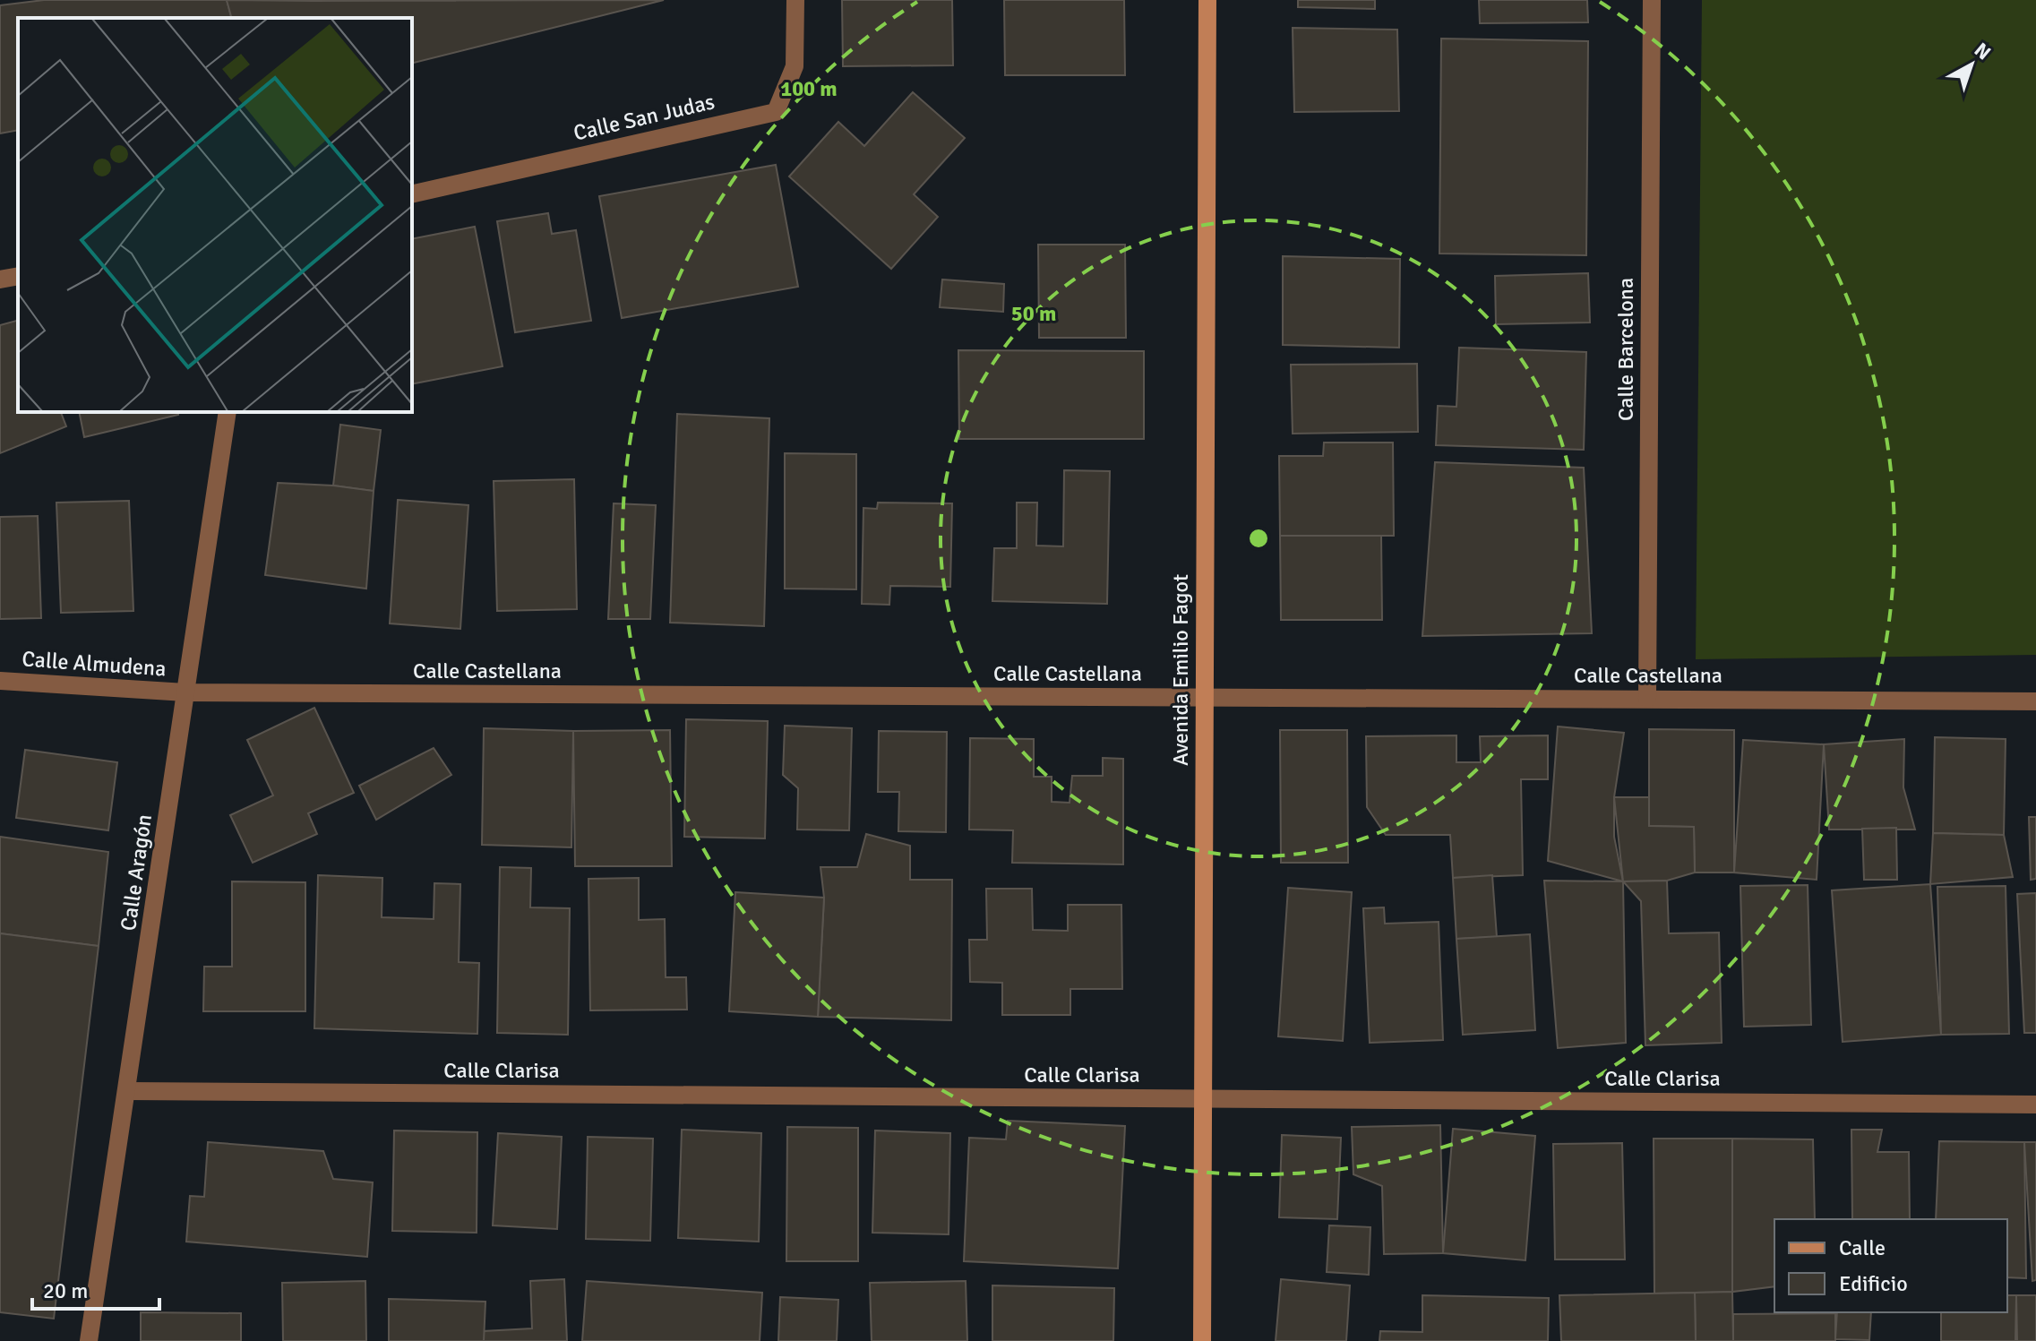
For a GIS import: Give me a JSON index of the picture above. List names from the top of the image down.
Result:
{
  "streets": {
    "street": [
      "Calle San Judas",
      "Calle Barcelona",
      "Calle Almudena",
      "Avenida Emilio Fagot",
      "Calle Castellana",
      "Calle Aragón",
      "Calle Clarisa"
    ]
  },
  "crossings": [
    ["Calle Barcelona", "Calle Castellana"],
    ["Calle Almudena", "Calle Castellana"],
    ["Calle Almudena", "Calle Aragón"],
    ["Avenida Emilio Fagot", "Calle Castellana"],
    ["Avenida Emilio Fagot", "Calle Clarisa"],
    ["Calle Castellana", "Calle Aragón"],
    ["Calle Aragón", "Calle Clarisa"]
  ],
  "legend": ["Calle", "Edificio"],
  "scale_bar": "20 m",
  "north": "top right",
  "rings": ["100 m", "50 m"]
}
